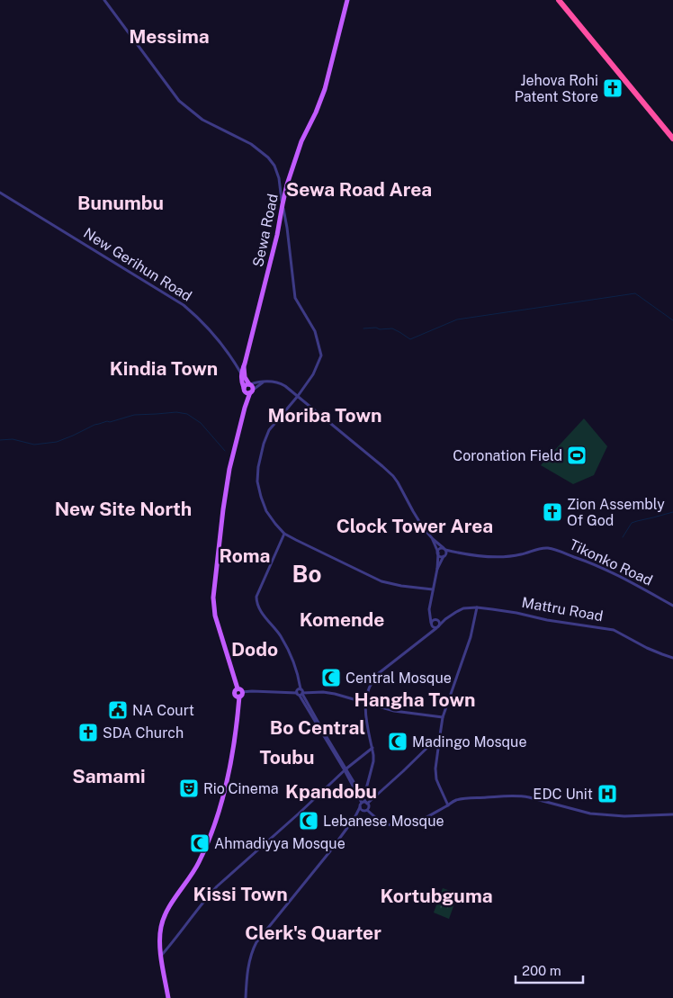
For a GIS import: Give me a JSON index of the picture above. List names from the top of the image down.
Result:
{
  "streets": {
    "main road": ["Sewa Road"],
    "street": ["New Gerihun Road", "Tikonko Road", "Mattru Road"]
  },
  "districts": [
    "Messima",
    "Sewa Road Area",
    "Bunumbu",
    "Kindia Town",
    "Moriba Town",
    "New Site North",
    "Clock Tower Area",
    "Roma",
    "Bo",
    "Komende",
    "Dodo",
    "Hangha Town",
    "Bo Central",
    "Toubu",
    "Samami",
    "Kpandobu",
    "Kissi Town",
    "Kortubguma",
    "Clerk's Quarter"
  ],
  "places": {
    "church": ["Jehova Rohi Patent Store", "Zion Assembly Of God", "SDA Church"],
    "sports": ["Coronation Field"],
    "mosque": [
      "Central Mosque",
      "Madingo Mosque",
      "Lebanese Mosque",
      "Ahmadiyya Mosque"
    ],
    "public building": ["NA Court"],
    "theatre": ["Rio Cinema"],
    "hospital": ["EDC Unit"]
  },
  "scale_bar": "200 m"
}
